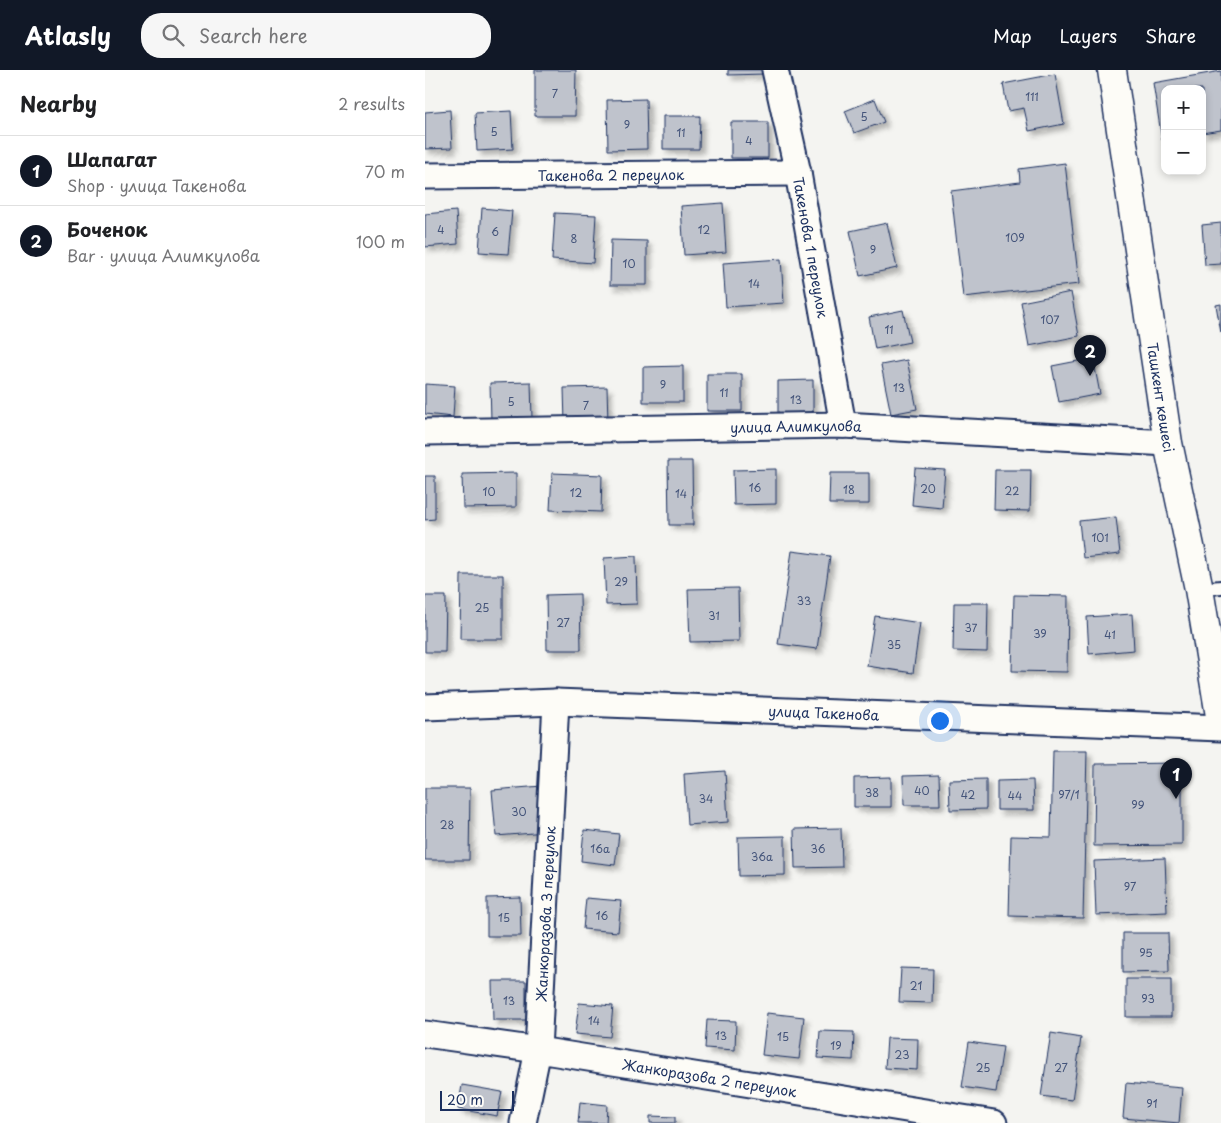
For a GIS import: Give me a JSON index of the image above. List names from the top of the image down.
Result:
{
  "streets": {
    "main road": ["Ташкент көшесі"],
    "street": [
      "Такенова 2 переулок",
      "Такенова 1 переулок",
      "улица Алимкулова",
      "улица Такенова",
      "Жанкоразова 3 переулок",
      "Жанкоразова 2 переулок"
    ]
  },
  "crossings": [
    ["Такенова 2 переулок", "Такенова 1 переулок"],
    ["Такенова 1 переулок", "улица Алимкулова"],
    ["Ташкент көшесі", "улица Алимкулова"],
    ["улица Такенова", "Жанкоразова 3 переулок"],
    ["Жанкоразова 3 переулок", "Жанкоразова 2 переулок"]
  ],
  "house_numbers": [
    "7",
    "111",
    "5",
    "9",
    "5",
    "11",
    "4",
    "4",
    "12",
    "6",
    "109",
    "8",
    "9",
    "10",
    "14",
    "107",
    "11",
    "9",
    "13",
    "11",
    "13",
    "5",
    "7",
    "16",
    "20",
    "18",
    "22",
    "10",
    "12",
    "14",
    "101",
    "29",
    "33",
    "25",
    "31",
    "27",
    "37",
    "39",
    "41",
    "35",
    "40",
    "38",
    "42",
    "97/1",
    "44",
    "34",
    "99",
    "30",
    "28",
    "16а",
    "36",
    "36а",
    "97",
    "16",
    "15",
    "95",
    "21",
    "93",
    "13",
    "14",
    "13",
    "15",
    "19",
    "23",
    "25",
    "27",
    "91"
  ],
  "scale_bar": "20 m",
  "page": {
    "header": "Atlasly",
    "search": "Search here",
    "nav": ["Map", "Layers", "Share"],
    "heading": ["Nearby", "2 results"],
    "map_buttons": ["+", "−"],
    "list": [
      {
        "mark": "1",
        "name": "Шапагат",
        "note": "Shop · улица Такенова",
        "value": "70 m"
      },
      {
        "mark": "2",
        "name": "Боченок",
        "note": "Bar · улица Алимкулова",
        "value": "100 m"
      }
    ],
    "pins": ["2", "1"],
    "scale": "20 m"
  }
}
